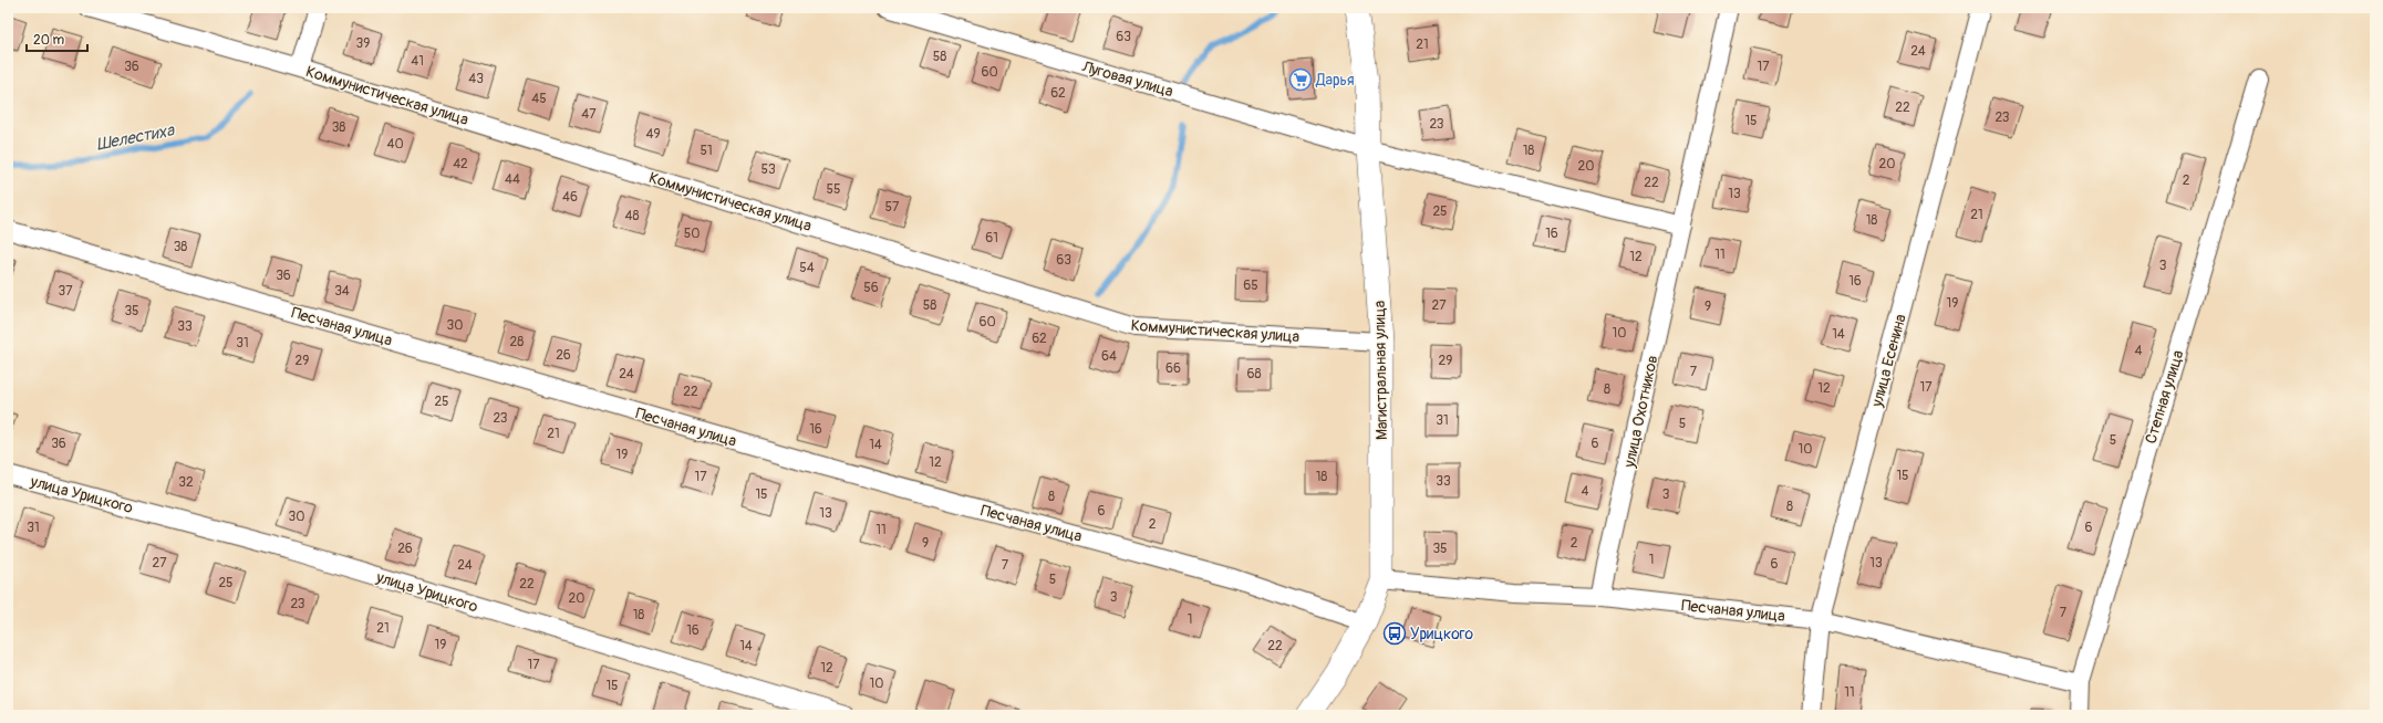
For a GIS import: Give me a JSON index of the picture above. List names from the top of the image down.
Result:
{
  "streets": {
    "street": [
      "Луговая улица",
      "Коммунистическая улица",
      "Песчаная улица",
      "улица Есенина",
      "Магистральная улица",
      "Степная улица",
      "улица Охотников",
      "улица Урицкого"
    ]
  },
  "crossings": [
    ["Луговая улица", "Магистральная улица"],
    ["Коммунистическая улица", "Магистральная улица"],
    ["Песчаная улица", "улица Есенина"],
    ["Песчаная улица", "Магистральная улица"],
    ["Песчаная улица", "Степная улица"],
    ["Песчаная улица", "улица Охотников"]
  ],
  "water": ["Шелестиха"],
  "places": {
    "supermarket": ["Дарья"],
    "bus stop": ["Урицкого"]
  },
  "house_numbers": [
    "63",
    "39",
    "21",
    "24",
    "58",
    "41",
    "36",
    "17",
    "60",
    "43",
    "62",
    "45",
    "22",
    "47",
    "23",
    "15",
    "23",
    "38",
    "49",
    "40",
    "51",
    "18",
    "42",
    "20",
    "20",
    "53",
    "44",
    "2",
    "22",
    "55",
    "13",
    "46",
    "57",
    "25",
    "21",
    "48",
    "18",
    "50",
    "16",
    "61",
    "38",
    "11",
    "12",
    "63",
    "3",
    "54",
    "36",
    "16",
    "65",
    "56",
    "37",
    "34",
    "19",
    "58",
    "27",
    "9",
    "35",
    "60",
    "30",
    "33",
    "10",
    "14",
    "62",
    "28",
    "31",
    "4",
    "26",
    "64",
    "29",
    "29",
    "66",
    "7",
    "24",
    "68",
    "17",
    "12",
    "8",
    "22",
    "25",
    "23",
    "31",
    "5",
    "16",
    "21",
    "5",
    "36",
    "6",
    "14",
    "10",
    "19",
    "12",
    "15",
    "17",
    "18",
    "33",
    "32",
    "4",
    "15",
    "3",
    "8",
    "8",
    "6",
    "13",
    "30",
    "2",
    "31",
    "6",
    "11",
    "9",
    "2",
    "26",
    "35",
    "1",
    "27",
    "13",
    "6",
    "24",
    "7",
    "5",
    "25",
    "22",
    "3",
    "20",
    "23",
    "7",
    "18",
    "1",
    "21",
    "16",
    "19",
    "14",
    "22",
    "17",
    "12",
    "10",
    "15",
    "11"
  ],
  "scale_bar": "20 m"
}
